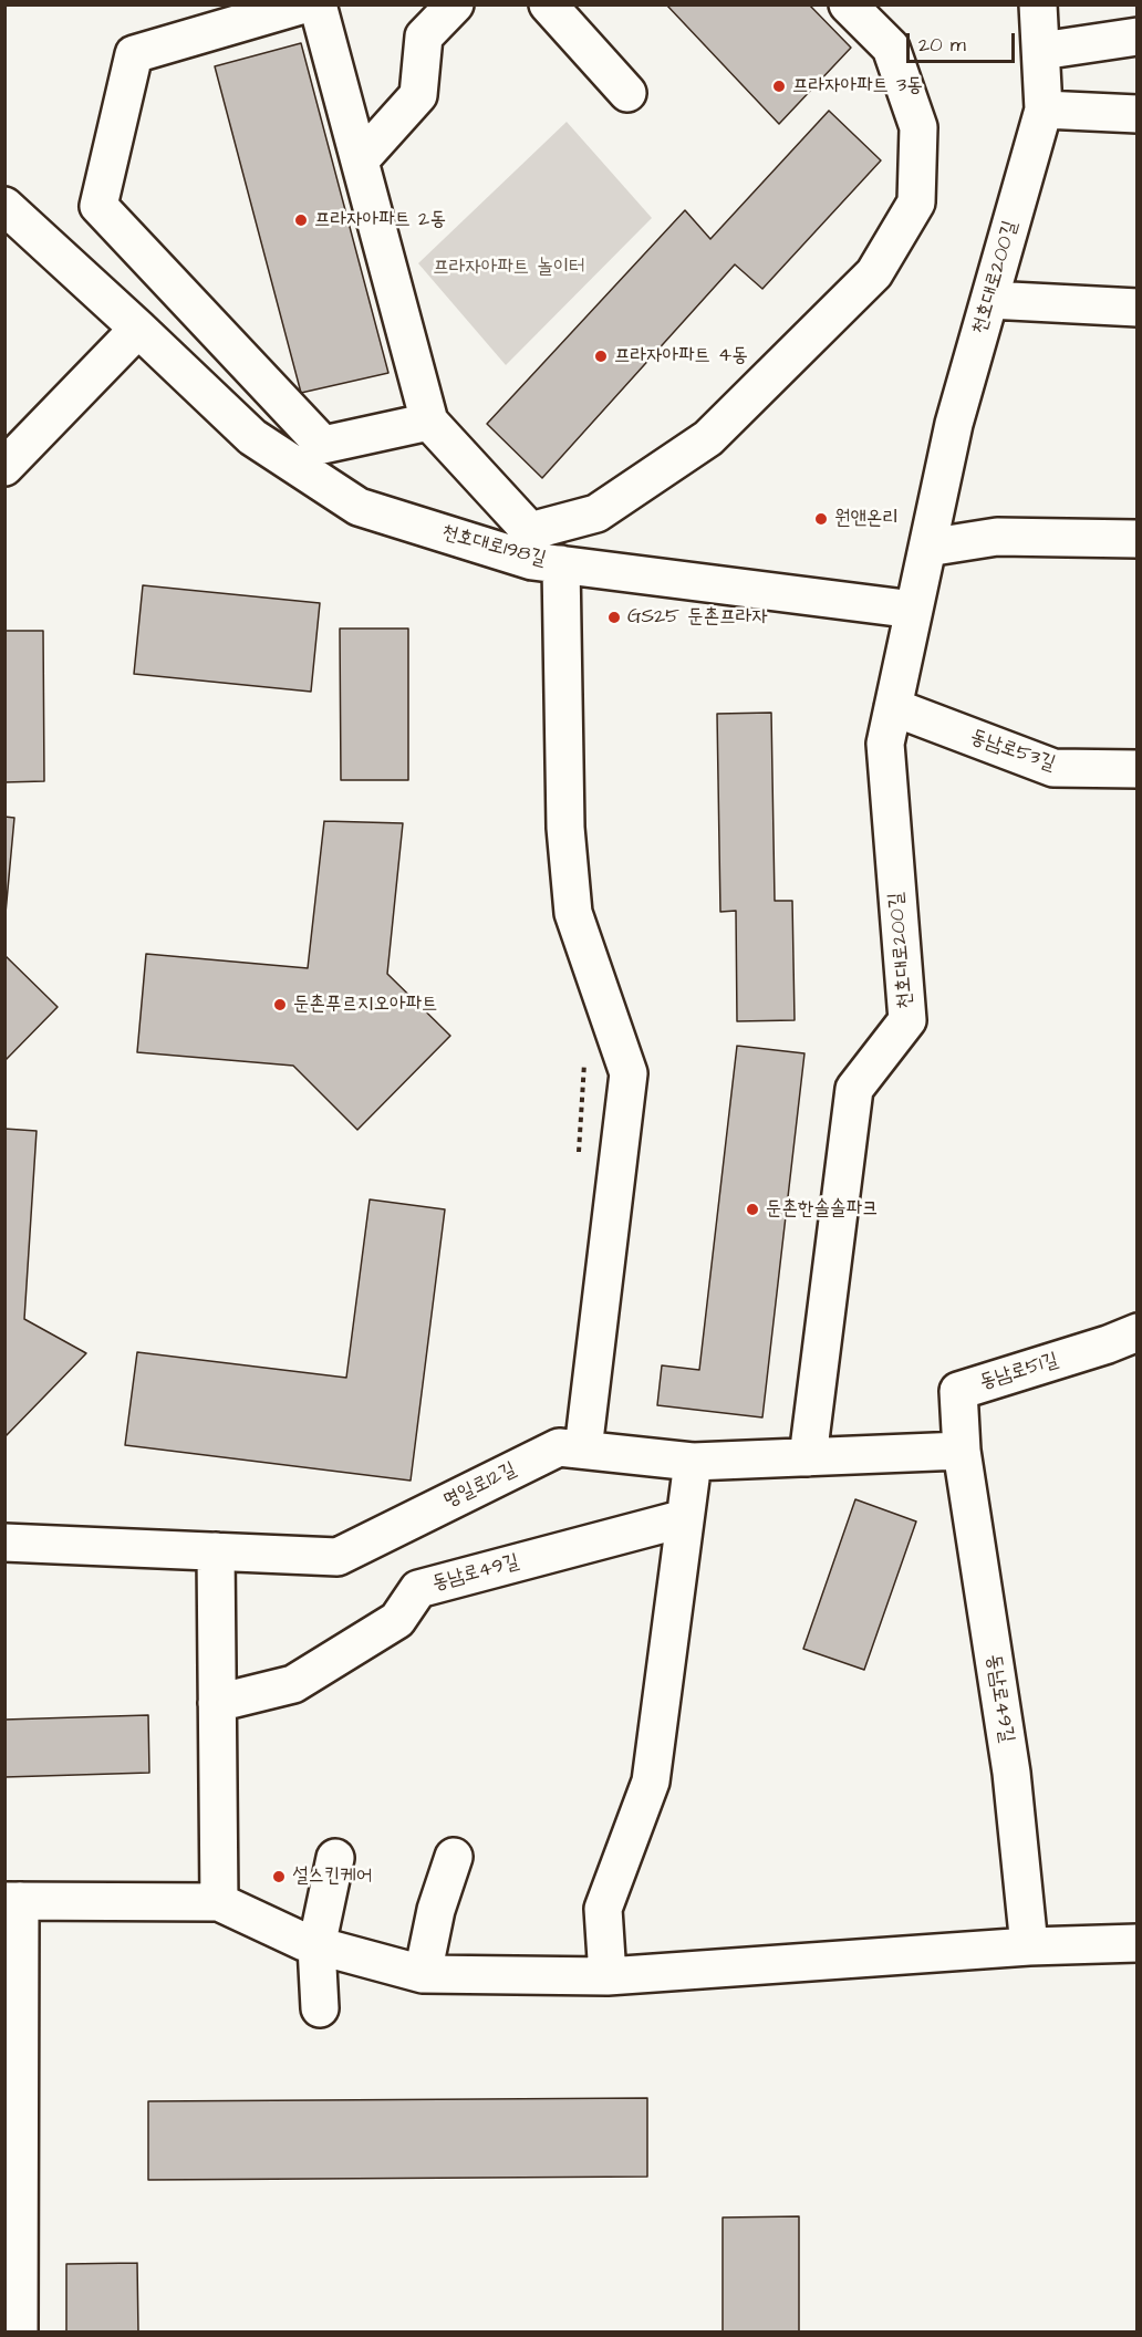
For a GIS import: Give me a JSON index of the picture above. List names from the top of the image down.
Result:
{
  "streets": {
    "street": [
      "천호대로200길",
      "천호대로198길",
      "동남로53길",
      "동남로51길",
      "명일로12길",
      "동남로49길"
    ]
  },
  "crossings": [
    ["천호대로200길", "천호대로198길"],
    ["천호대로200길", "동남로53길"],
    ["천호대로200길", "명일로12길"],
    ["동남로51길", "명일로12길"],
    ["동남로51길", "동남로49길"],
    ["명일로12길", "동남로49길"]
  ],
  "parks": ["프라자아파트 놀이터"],
  "places": [
    "프라자아파트 3동",
    "프라자아파트 2동",
    "프라자아파트 4동",
    "원앤온리",
    "GS25 둔촌프라자",
    "둔촌푸르지오아파트",
    "둔촌한솔솔파크",
    "설스킨케어"
  ],
  "scale_bar": "20 m"
}
